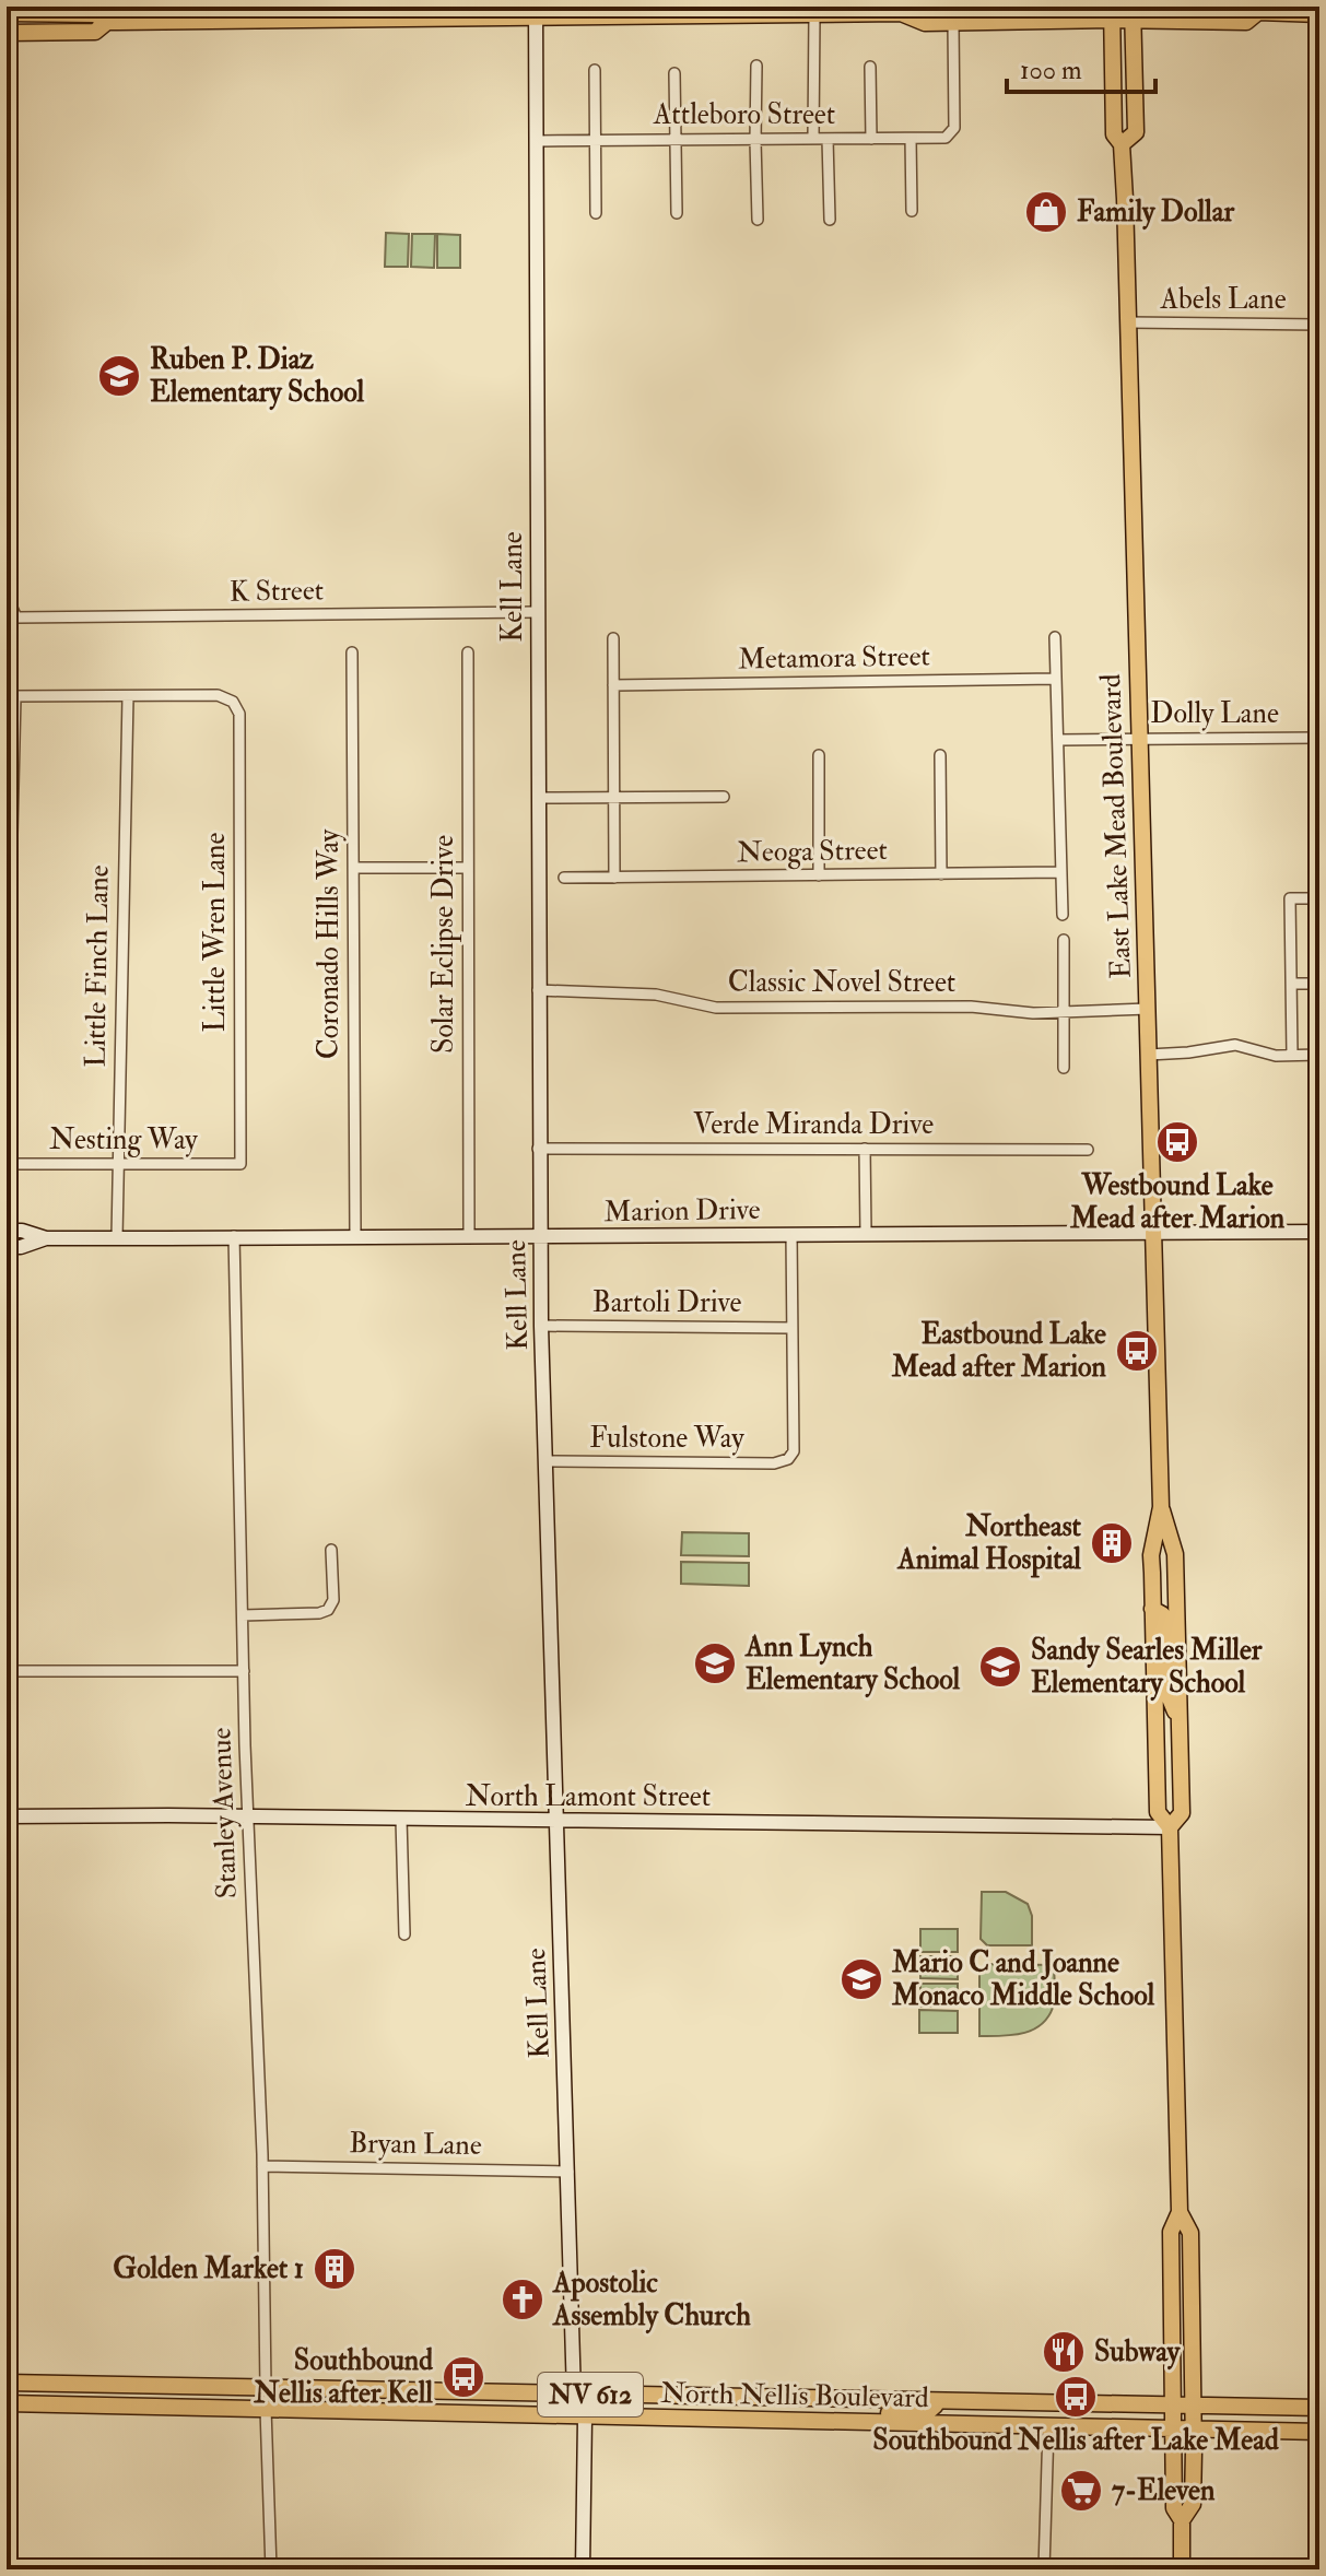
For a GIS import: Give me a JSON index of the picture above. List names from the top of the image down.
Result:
{
  "streets": {
    "main road": ["East Lake Mead Boulevard", "NV 612", "North Nellis Boulevard"],
    "street": [
      "Attleboro Street",
      "Abels Lane",
      "Kell Lane",
      "K Street",
      "Metamora Street",
      "Dolly Lane",
      "Neoga Street",
      "Little Wren Lane",
      "Coronado Hills Way",
      "Solar Eclipse Drive",
      "Little Finch Lane",
      "Classic Novel Street",
      "Verde Miranda Drive",
      "Nesting Way",
      "Marion Drive",
      "Bartoli Drive",
      "Fulstone Way",
      "North Lamont Street",
      "Stanley Avenue",
      "Bryan Lane"
    ]
  },
  "crossings": [
    ["Attleboro Street", "Kell Lane"],
    ["Abels Lane", "East Lake Mead Boulevard"],
    ["Kell Lane", "K Street"],
    ["Kell Lane", "Classic Novel Street"],
    ["Kell Lane", "Verde Miranda Drive"],
    ["Kell Lane", "Marion Drive"],
    ["Kell Lane", "Bartoli Drive"],
    ["Kell Lane", "Fulstone Way"],
    ["Kell Lane", "North Lamont Street"],
    ["Kell Lane", "Bryan Lane"],
    ["Kell Lane", "North Nellis Boulevard"],
    ["Dolly Lane", "East Lake Mead Boulevard"],
    ["East Lake Mead Boulevard", "Classic Novel Street"],
    ["East Lake Mead Boulevard", "Marion Drive"],
    ["East Lake Mead Boulevard", "North Lamont Street"],
    ["East Lake Mead Boulevard", "North Nellis Boulevard"],
    ["Little Wren Lane", "Little Finch Lane"],
    ["Little Wren Lane", "Nesting Way"],
    ["Coronado Hills Way", "Marion Drive"],
    ["Solar Eclipse Drive", "Marion Drive"],
    ["Little Finch Lane", "Nesting Way"],
    ["Little Finch Lane", "Marion Drive"],
    ["Marion Drive", "Stanley Avenue"],
    ["Bartoli Drive", "Fulstone Way"],
    ["North Lamont Street", "Stanley Avenue"],
    ["Stanley Avenue", "Bryan Lane"],
    ["Stanley Avenue", "North Nellis Boulevard"]
  ],
  "places": {
    "shop": ["Family Dollar"],
    "school or university": [
      "Ruben P. Diaz Elementary School",
      "Ann Lynch Elementary School",
      "Sandy Searles Miller Elementary School",
      "Mario C and Joanne Monaco Middle School"
    ],
    "bus stop": [
      "Westbound Lake Mead after Marion",
      "Eastbound Lake Mead after Marion",
      "Southbound Nellis after Kell",
      "Southbound Nellis after Lake Mead"
    ],
    "building": ["Northeast Animal Hospital", "Golden Market 1"],
    "church": ["Apostolic Assembly Church"],
    "restaurant": ["Subway"],
    "supermarket": ["7-Eleven"]
  },
  "scale_bar": "100 m"
}
